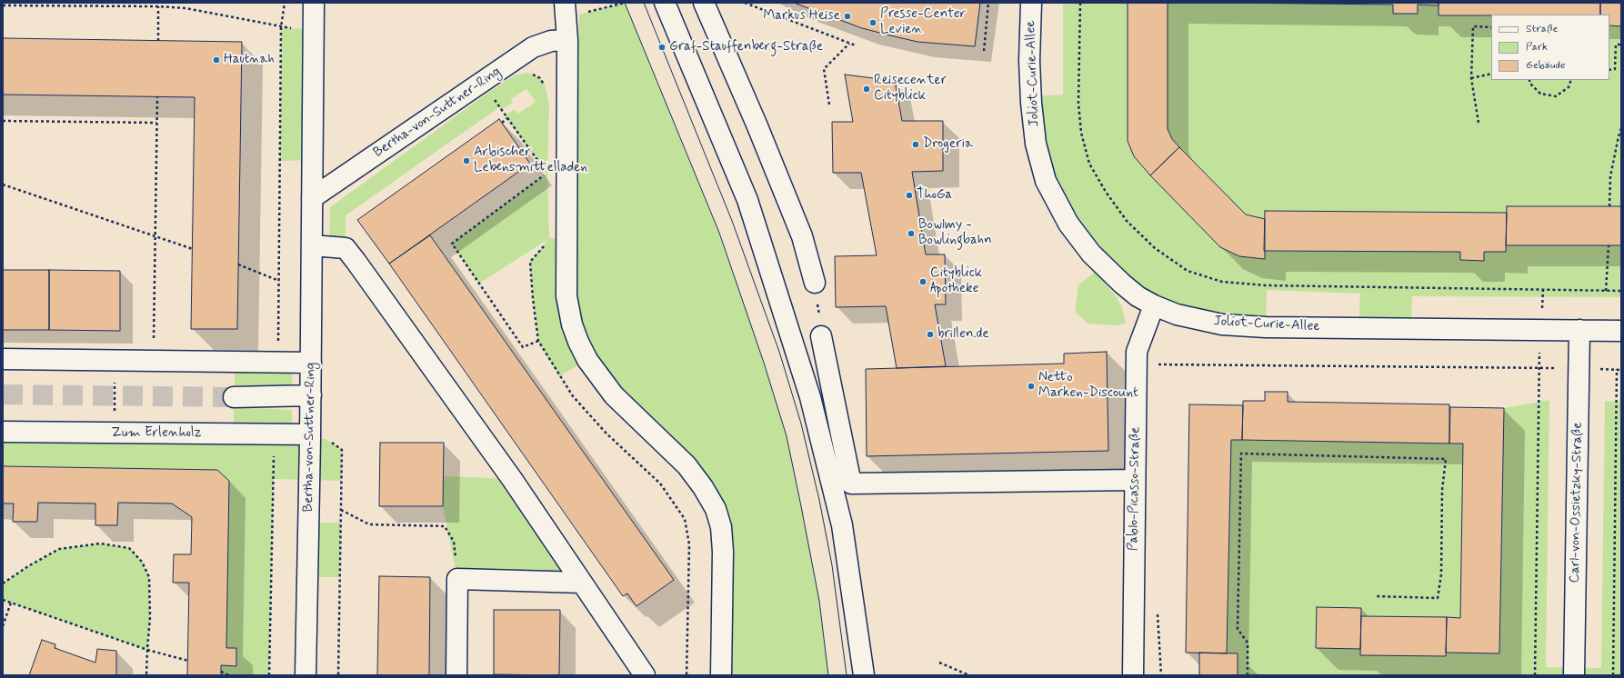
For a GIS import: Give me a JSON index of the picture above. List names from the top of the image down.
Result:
{
  "streets": {
    "street": [
      "Joliot-Curie-Allee",
      "Bertha-von-Suttner-Ring",
      "Zum Erlenholz",
      "Pablo-Picasso-Straße",
      "Carl-von-Ossietzky-Straße"
    ]
  },
  "crossings": [
    ["Joliot-Curie-Allee", "Pablo-Picasso-Straße"],
    ["Joliot-Curie-Allee", "Carl-von-Ossietzky-Straße"],
    ["Bertha-von-Suttner-Ring", "Zum Erlenholz"]
  ],
  "places": [
    "Markus Heise",
    "Presse-Center Levien",
    "Graf-Stauffenberg-Straße",
    "Hautnah",
    "Reisecenter Cityblick",
    "Drogeria",
    "Arbischer Lebensmittelladen",
    "ThoGa",
    "Bowlmy - Bowlingbahn",
    "Cityblick Apotheke",
    "brillen.de",
    "Netto Marken-Discount"
  ],
  "legend": ["Straße", "Park", "Gebäude"]
}
